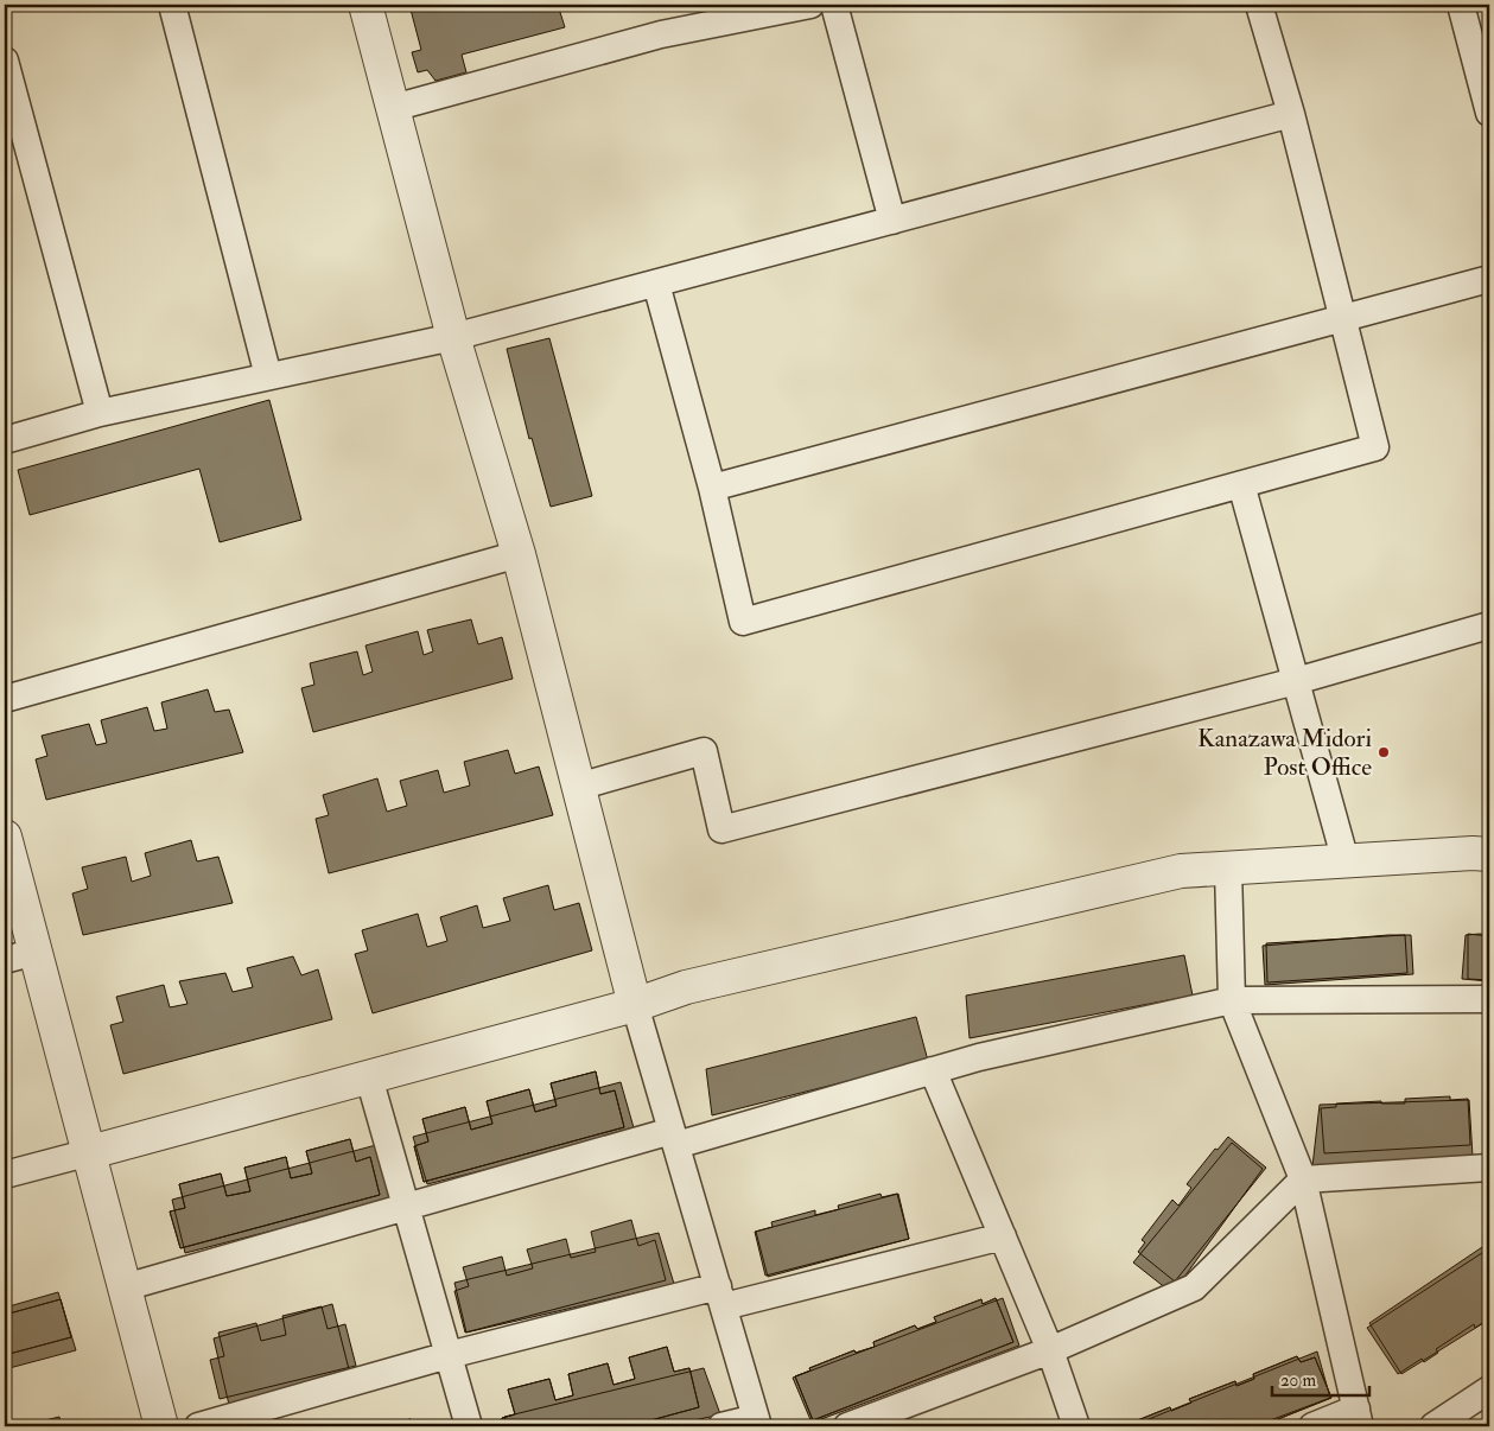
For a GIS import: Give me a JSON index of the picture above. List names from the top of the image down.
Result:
{
  "places": ["Kanazawa Midori Post Office"],
  "scale_bar": "20 m"
}
